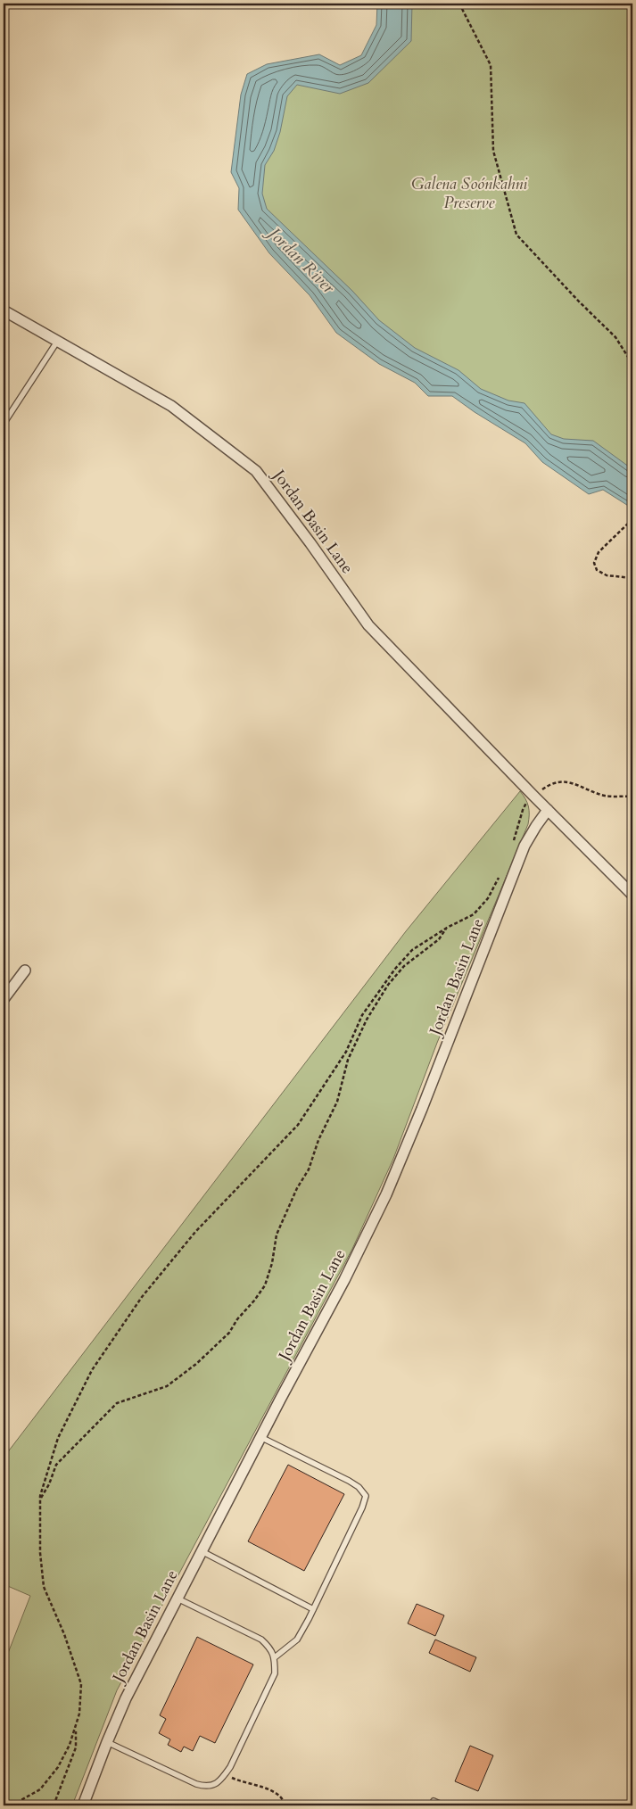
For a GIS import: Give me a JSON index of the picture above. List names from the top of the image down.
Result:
{
  "streets": {
    "street": ["Jordan Basin Lane"]
  },
  "water": ["Jordan River"],
  "parks": ["Galena Soónkahni Preserve"]
}
